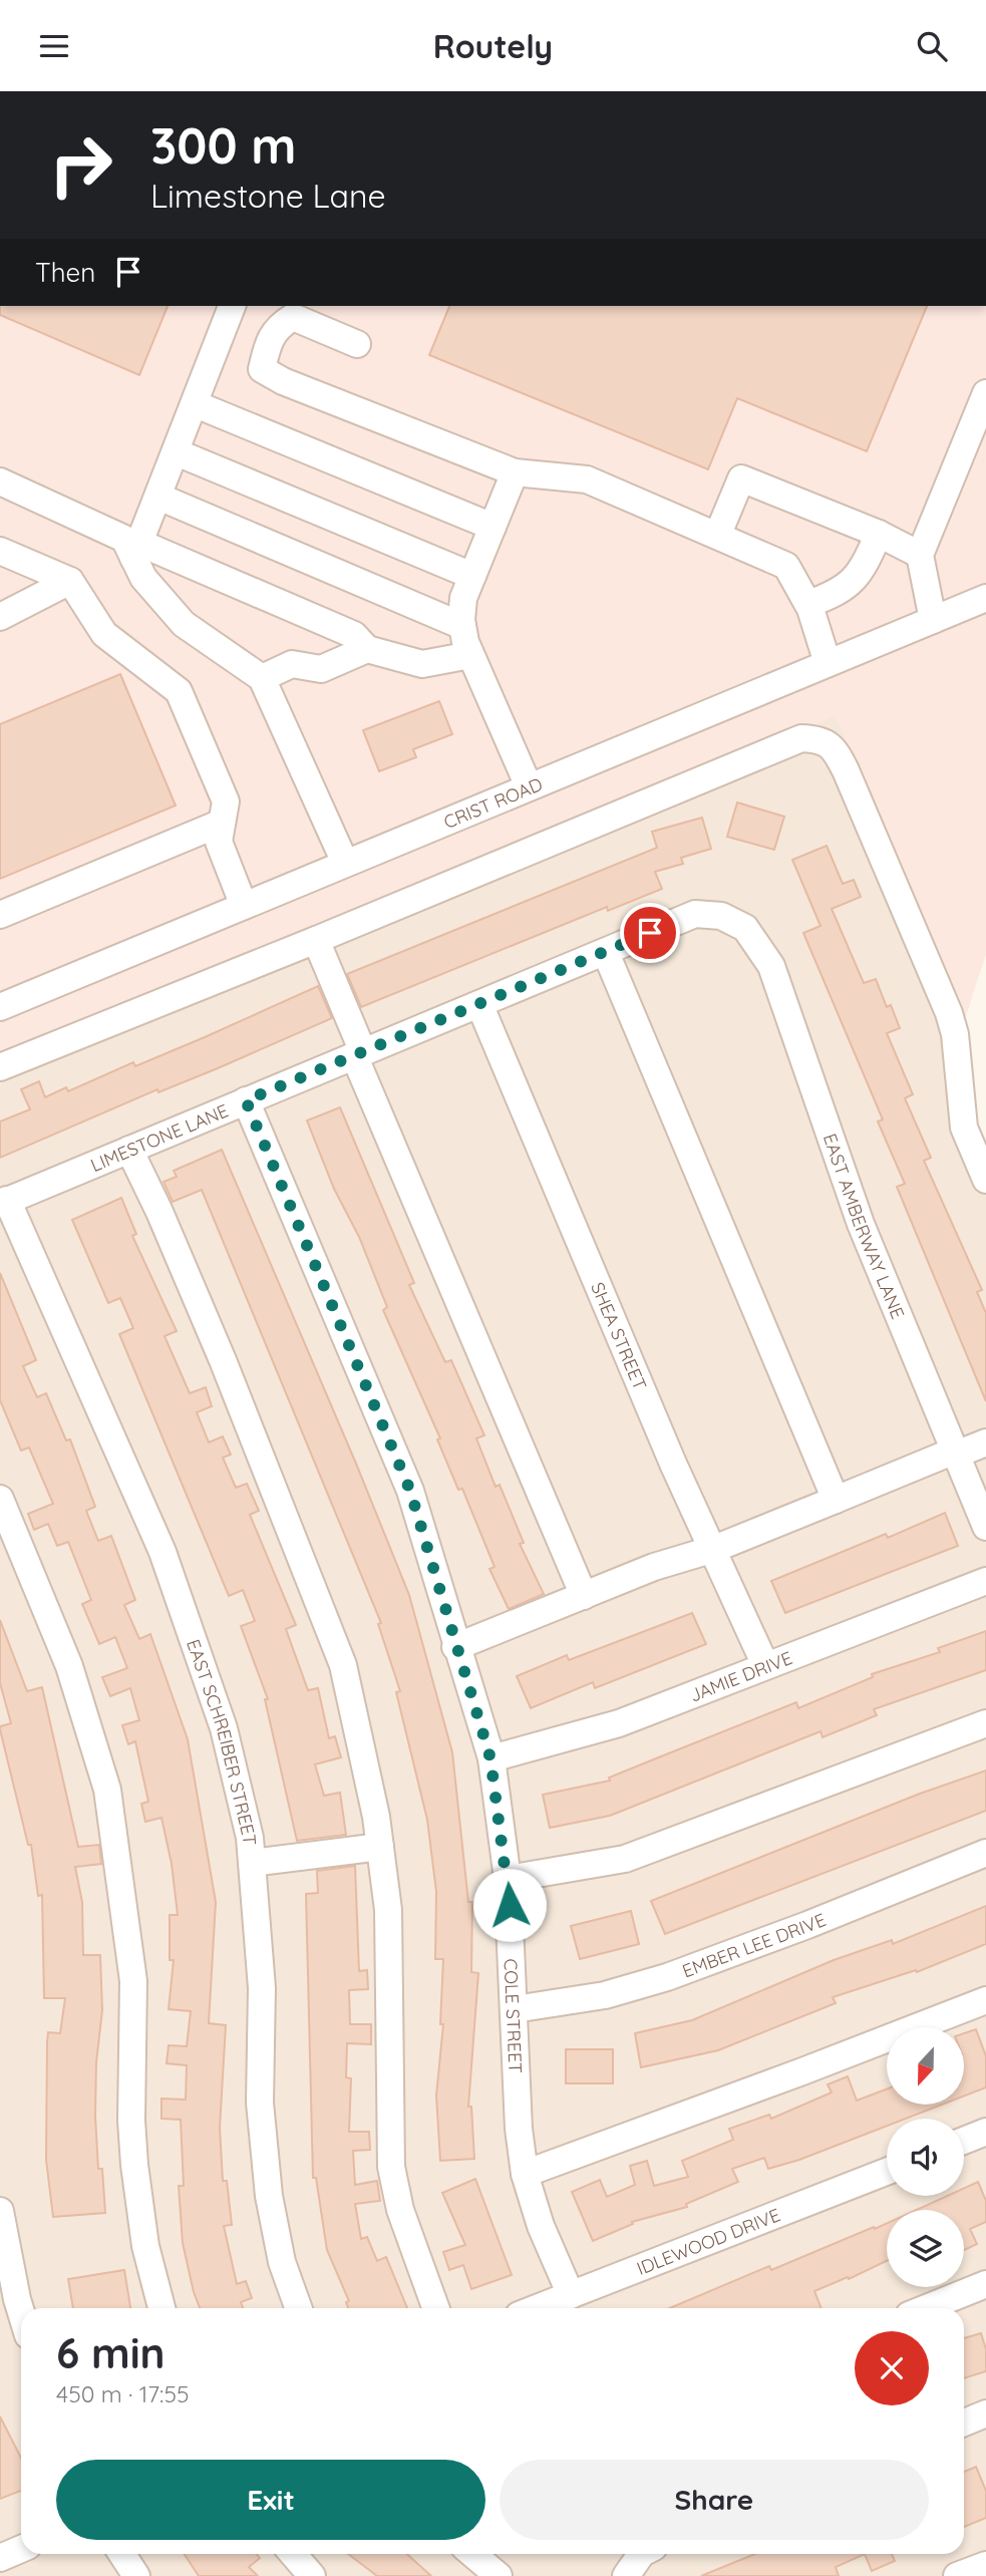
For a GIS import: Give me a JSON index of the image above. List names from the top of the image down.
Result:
{
  "streets": {
    "street": [
      "CRIST ROAD",
      "LIMESTONE LANE",
      "EAST AMBERWAY LANE",
      "SHEA STREET",
      "JAMIE DRIVE",
      "EAST SCHREIBER STREET",
      "EMBER LEE DRIVE",
      "COLE STREET",
      "IDLEWOOD DRIVE"
    ]
  },
  "crossings": [
    ["LIMESTONE LANE", "EAST AMBERWAY LANE"],
    ["LIMESTONE LANE", "SHEA STREET"],
    ["LIMESTONE LANE", "EAST SCHREIBER STREET"],
    ["LIMESTONE LANE", "COLE STREET"],
    ["SHEA STREET", "JAMIE DRIVE"],
    ["JAMIE DRIVE", "COLE STREET"],
    ["EMBER LEE DRIVE", "COLE STREET"],
    ["COLE STREET", "IDLEWOOD DRIVE"]
  ],
  "north": "bottom",
  "page": {
    "header": "Routely",
    "turn": ["300 m", "Limestone Lane"],
    "then": "Then",
    "heading": ["6 min", "450 m · 17:55"],
    "buttons": ["Exit", "Share"]
  }
}
